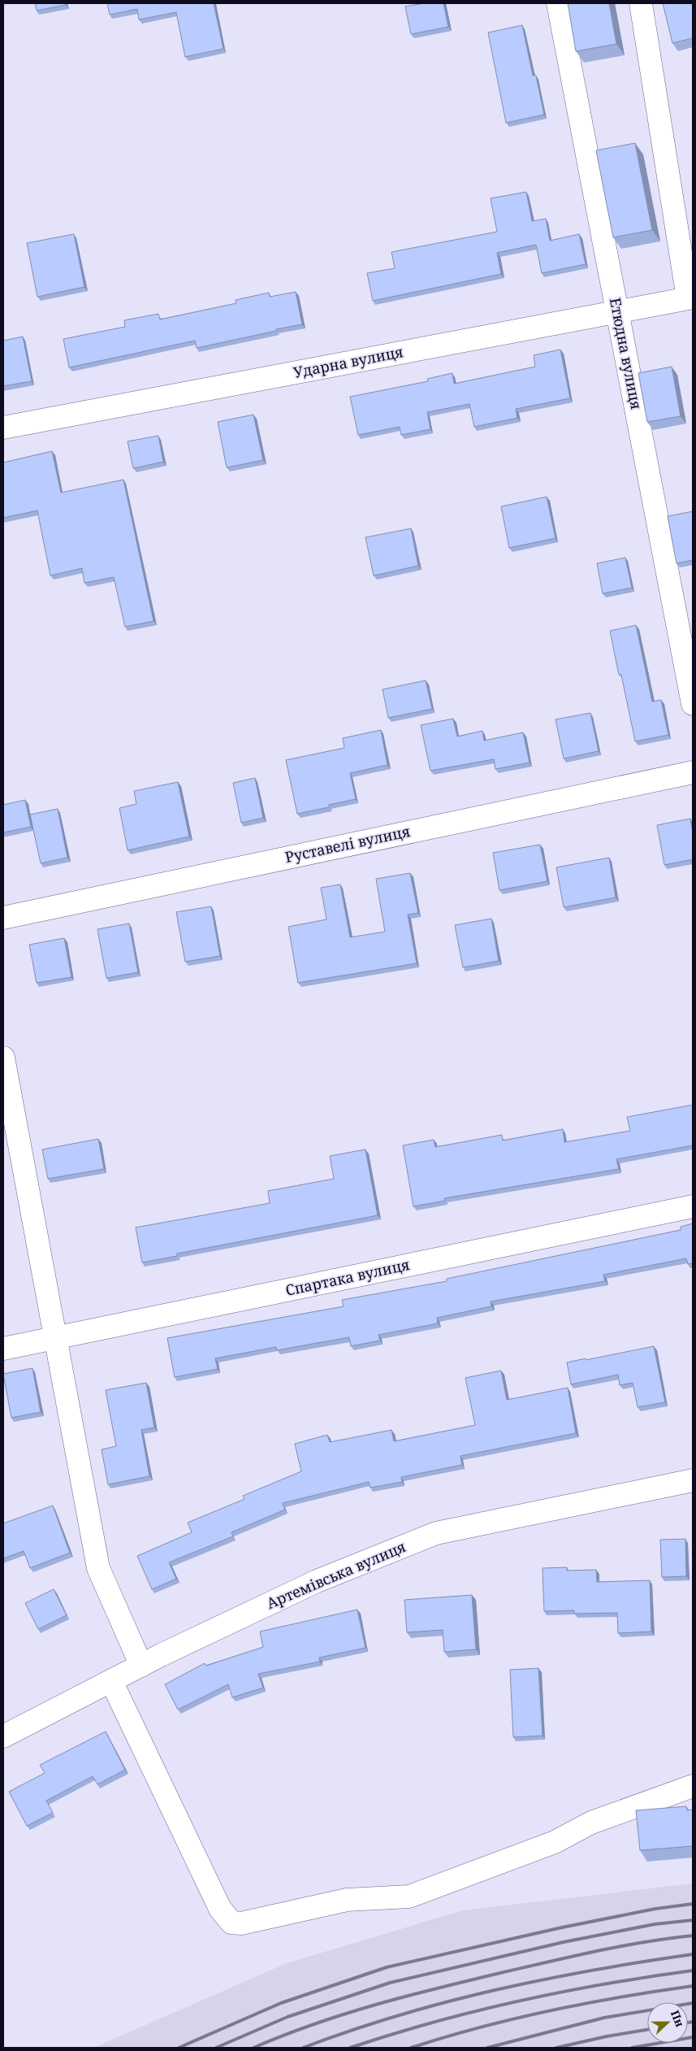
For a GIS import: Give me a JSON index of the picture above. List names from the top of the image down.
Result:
{
  "streets": {
    "street": [
      "Етюдна вулиця",
      "Ударна вулиця",
      "Руставелі вулиця",
      "Спартака вулиця",
      "Артемівська вулиця"
    ]
  },
  "crossings": [
    ["Етюдна вулиця", "Ударна вулиця"]
  ],
  "north": "right"
}
